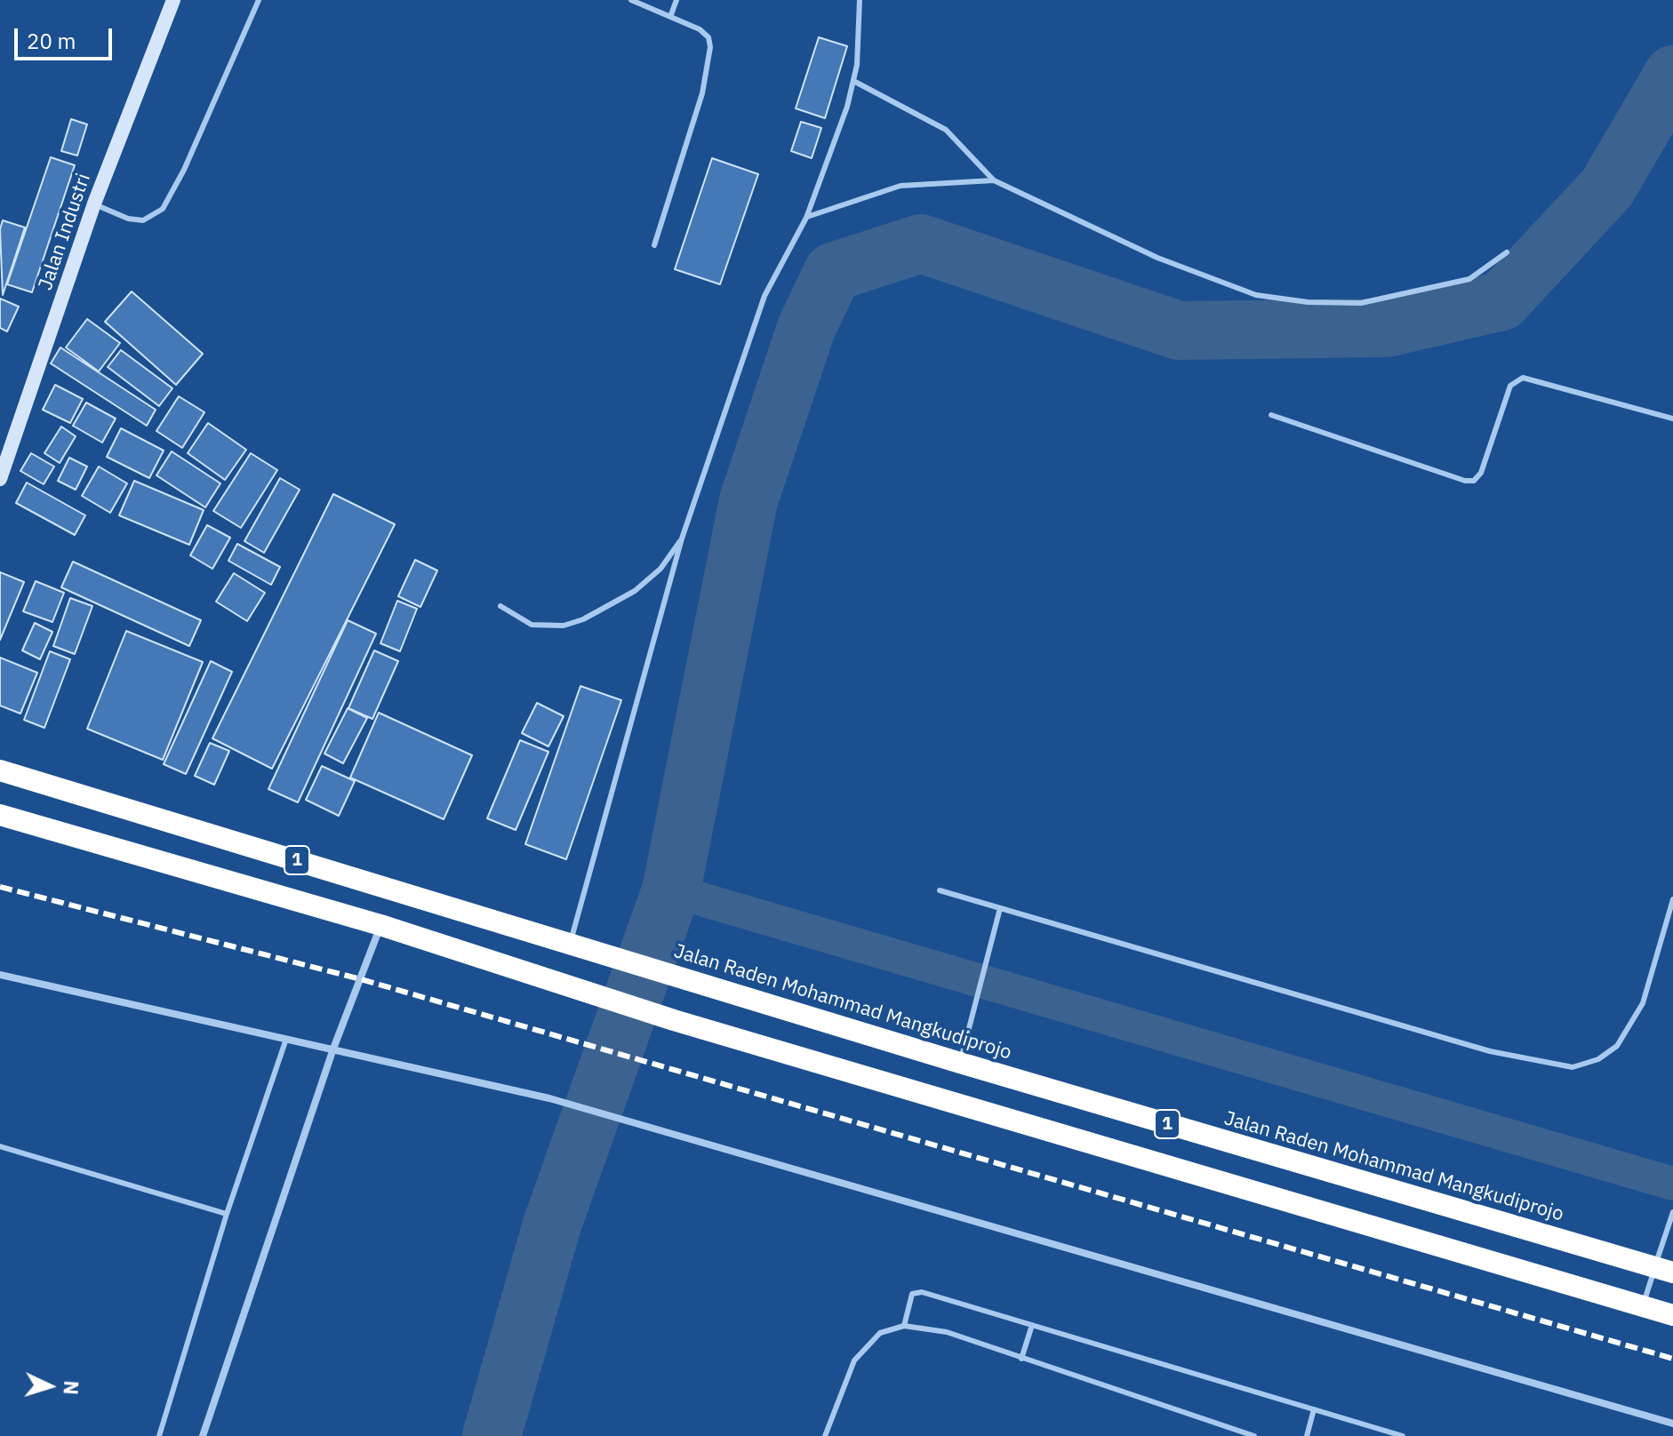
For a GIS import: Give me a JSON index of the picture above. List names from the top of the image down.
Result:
{
  "streets": {
    "highway": ["1", "Jalan Raden Mohammad Mangkudiprojo"],
    "street": ["Jalan Industri"]
  },
  "scale_bar": "20 m",
  "north": "right"
}
